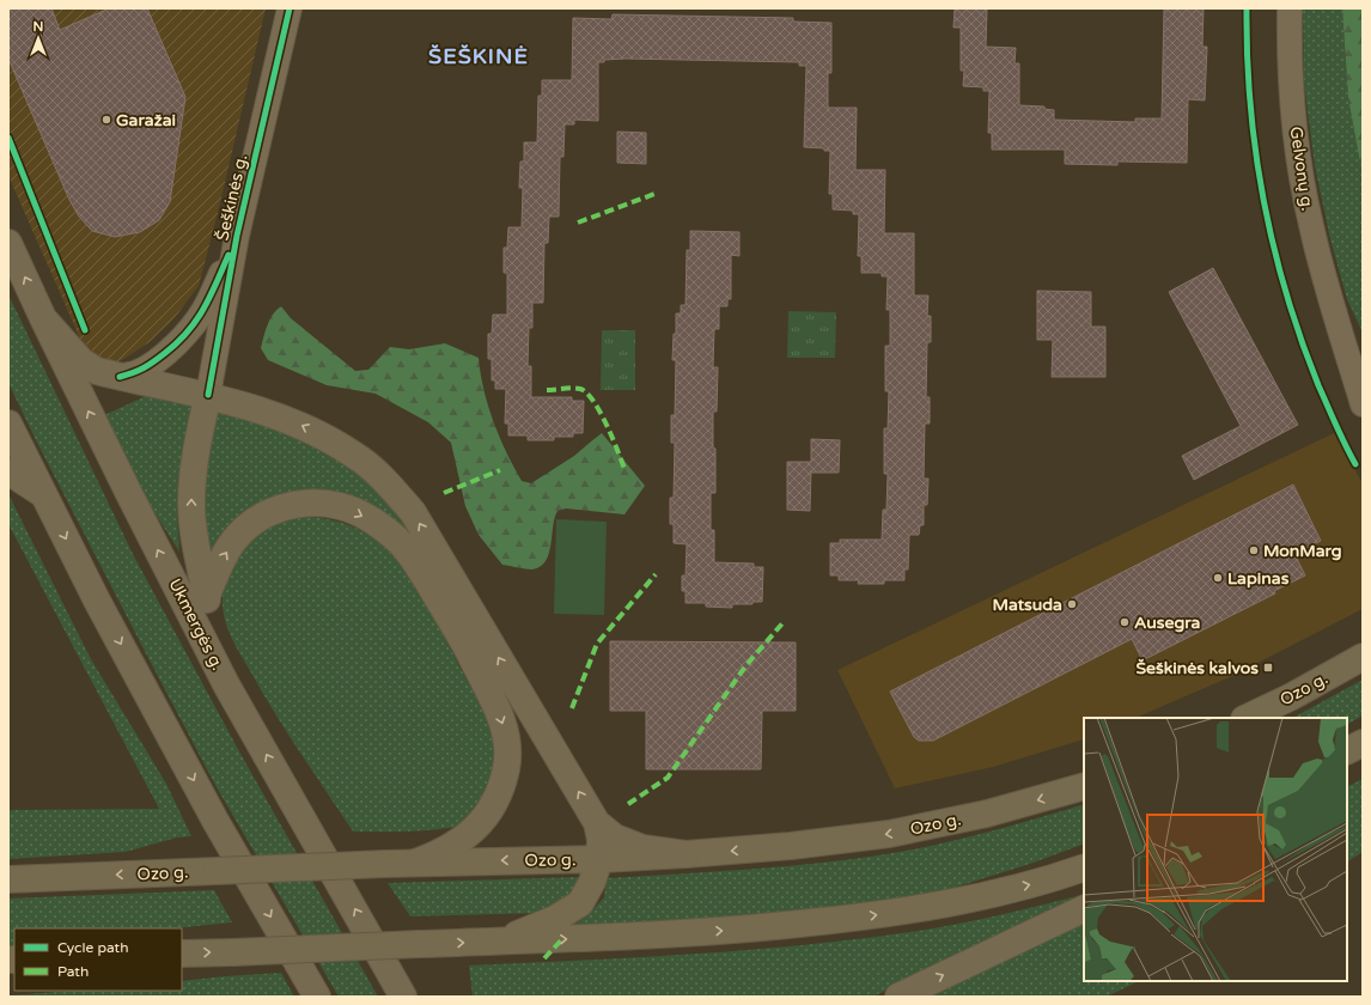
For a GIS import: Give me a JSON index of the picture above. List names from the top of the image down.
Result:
{
  "streets": {
    "highway": ["Ukmergės g."],
    "main road": ["Ozo g."],
    "street": ["Gelvonų g.", "Šeškinės g."]
  },
  "districts": ["ŠEŠKINĖ"],
  "places": {
    "other": [
      "Garažai",
      "MonMarg",
      "Lapinas",
      "Matsuda",
      "Ausegra"
    ],
    "transit": ["Šeškinės kalvos"]
  },
  "legend": ["Cycle path", "Path"],
  "north": "top"
}
